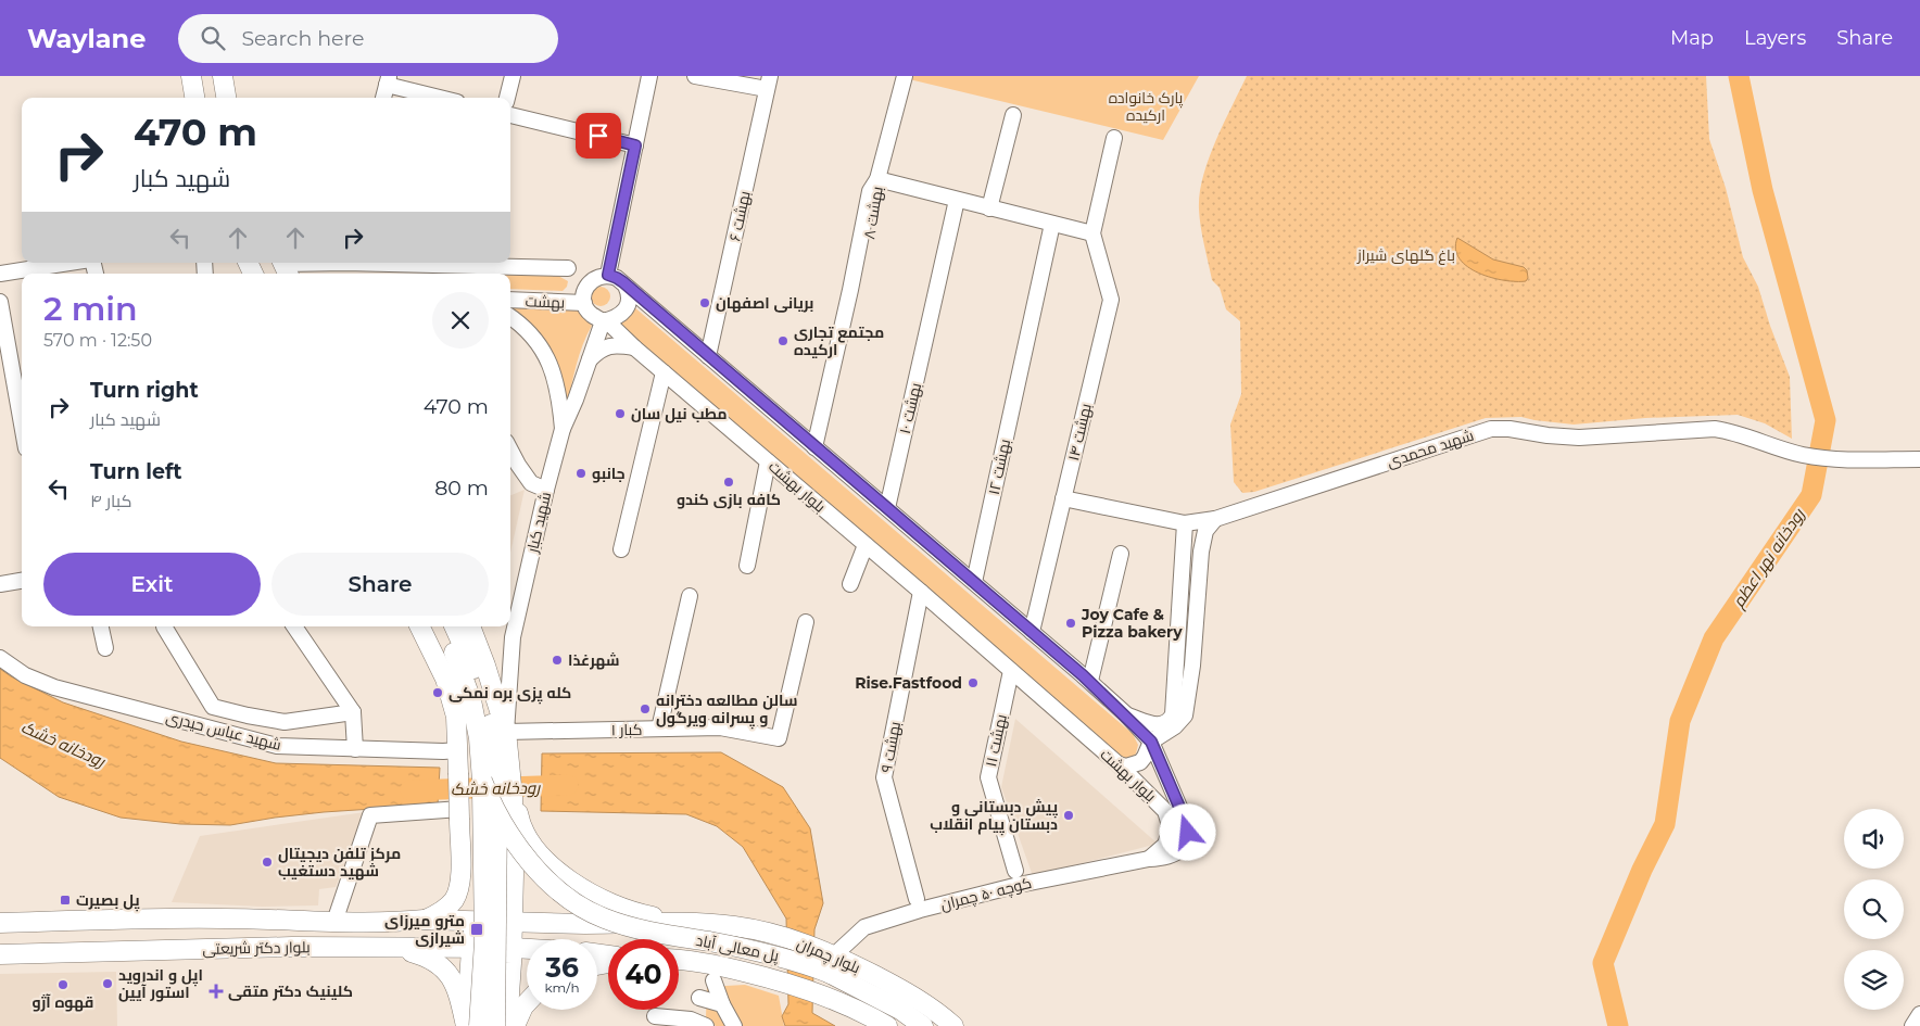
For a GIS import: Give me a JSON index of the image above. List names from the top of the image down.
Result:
{
  "streets": {
    "main road": ["بلوار دکتر شریعتی", "پل معالی آباد", "بلوار چمران"],
    "street": [
      "۸ بهشت",
      "۶ بهشت",
      "بهشت",
      "۱۰ بهشت",
      "۱۴ بهشت",
      "شهید محمدی",
      "۱۲ بهشت",
      "بلوار بهشت",
      "شهید کبار",
      "۱ کبار",
      "شهید عباس حیدری",
      "۱۱ بهشت",
      "۹ بهشت",
      "کوچه ۵۰ چمران"
    ]
  },
  "crossings": [
    ["۸ بهشت", "بلوار بهشت"],
    ["۶ بهشت", "بلوار بهشت"],
    ["بهشت", "بلوار بهشت"],
    ["بهشت", "شهید کبار"],
    ["۱۰ بهشت", "بلوار بهشت"],
    ["۱۴ بهشت", "شهید محمدی"],
    ["۱۴ بهشت", "بلوار بهشت"],
    ["۱۲ بهشت", "بلوار بهشت"],
    ["بلوار بهشت", "شهید کبار"],
    ["بلوار بهشت", "۱۱ بهشت"],
    ["بلوار بهشت", "۹ بهشت"],
    ["بلوار بهشت", "کوچه ۵۰ چمران"],
    ["شهید کبار", "۱ کبار"],
    ["کوچه ۵۰ چمران", "بلوار چمران"],
    ["بلوار دکتر شریعتی", "بلوار چمران"]
  ],
  "water": ["رودخانه نهر اعظم", "رودخانه خشک"],
  "parks": ["پارک خانواده ارکیده", "باغ گلهای شیراز"],
  "places": {
    "other": [
      "بریانی اصفهان",
      "مجتمع تجاری ارکیده",
      "مطب نیل سان",
      "جانبو",
      "کافه بازی کندو",
      "Joy Cafe & Pizza bakery",
      "شهرغذا",
      "Rise.Fastfood",
      "کله پزی بره نمکی",
      "سالن مطالعه دخترانه و پسرانه ویرگول",
      "پیش دبستانی و دبستان پیام انقلاب",
      "مرکز تلفن دیجیتال شهید دستغیب",
      "اپل و اندروید استور آیین",
      "قهوه آژو"
    ],
    "transit": ["پل بصیرت", "مترو میرزای شیرازی"],
    "health": ["کلینیک دکتر متقی"]
  },
  "page": {
    "header": "Waylane",
    "search": "Search here",
    "nav": ["Map", "Layers", "Share"],
    "turn": ["470 m", "شهید کبار"],
    "heading": ["2 min", "570 m · 12:50"],
    "list": [
      {
        "name": "Turn right",
        "note": "شهید کبار",
        "value": "470 m"
      },
      {
        "name": "Turn left",
        "note": "۴ کبار",
        "value": "80 m"
      }
    ],
    "buttons": ["Exit", "Share"],
    "speed": "36 km/h",
    "limit": "40"
  }
}
